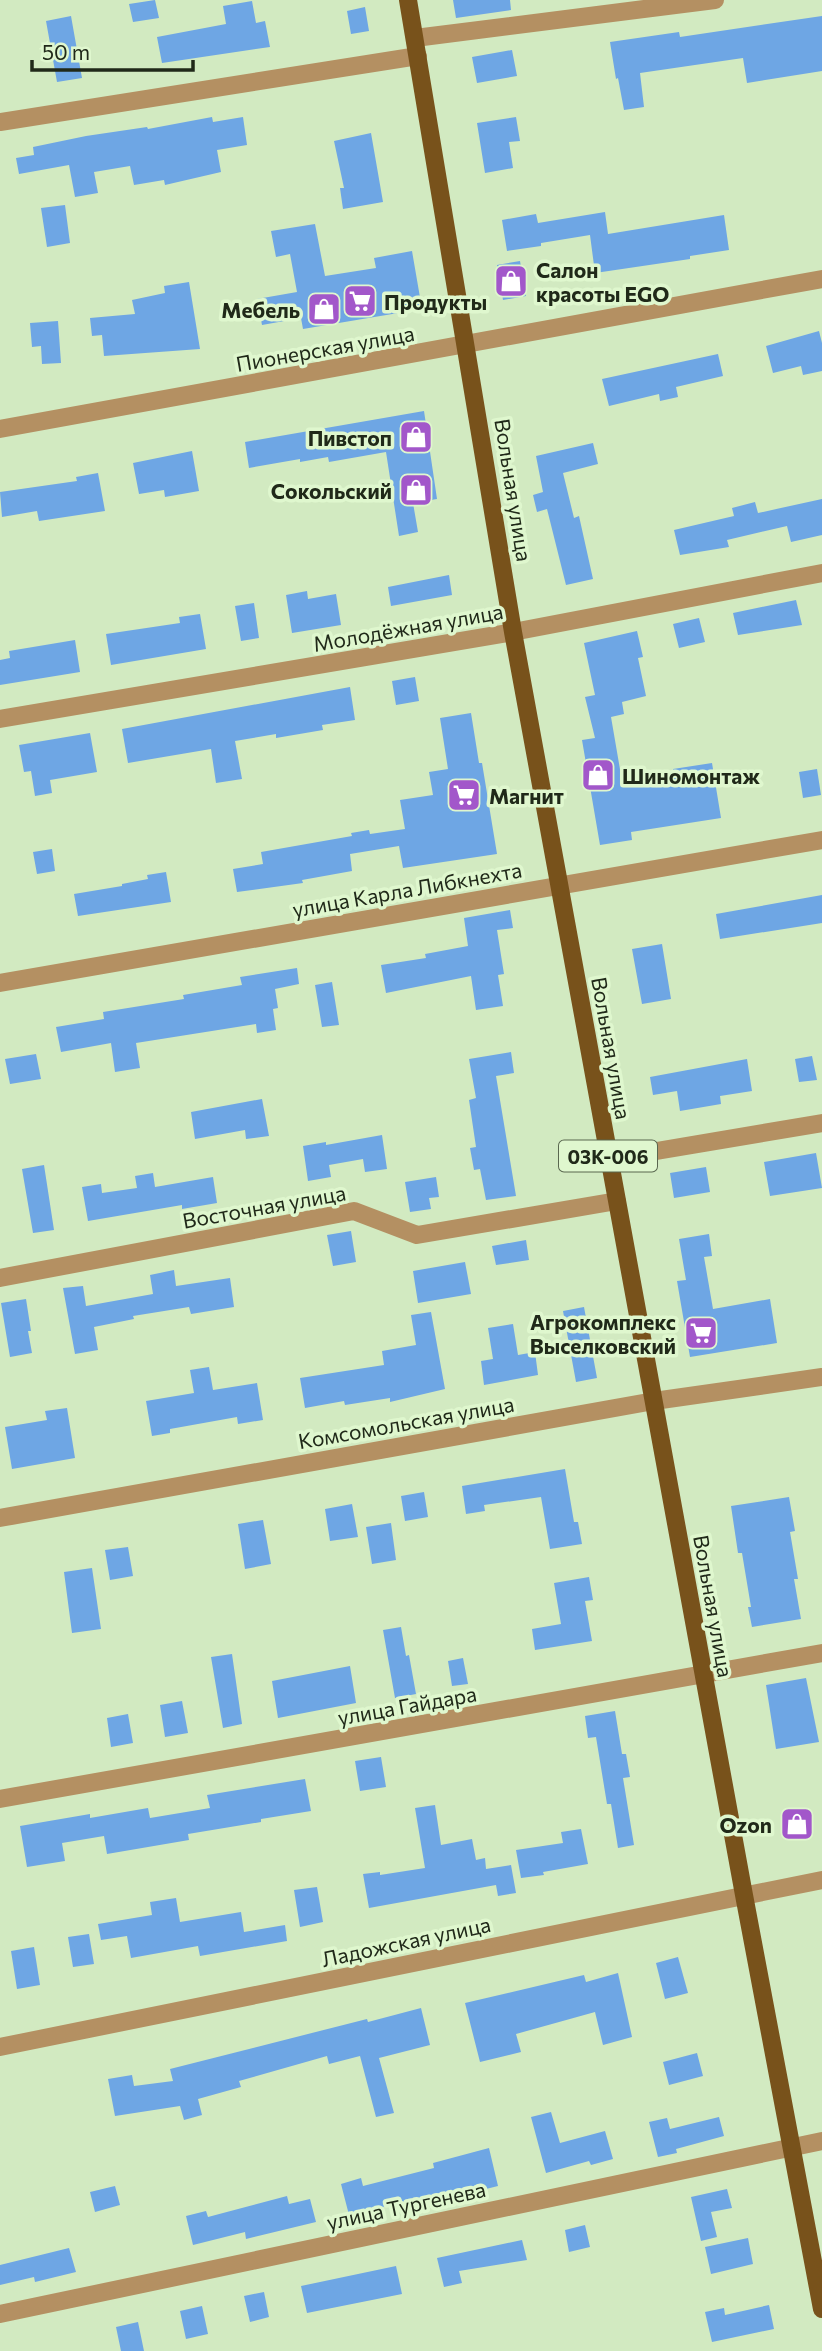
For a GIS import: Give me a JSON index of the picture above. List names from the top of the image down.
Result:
{
  "streets": {
    "main road": ["Вольная улица", "03К-006"],
    "street": [
      "Пионерская улица",
      "Молодёжная улица",
      "улица Карла Либкнехта",
      "Восточная улица",
      "Комсомольская улица",
      "улица Гайдара",
      "Ладожская улица",
      "улица Тургенева"
    ]
  },
  "crossings": [
    ["Пионерская улица", "Вольная улица"],
    ["Вольная улица", "Молодёжная улица"],
    ["Вольная улица", "улица Карла Либкнехта"],
    ["Вольная улица", "Восточная улица"],
    ["Вольная улица", "Комсомольская улица"],
    ["Вольная улица", "улица Гайдара"],
    ["Вольная улица", "Ладожская улица"],
    ["Вольная улица", "улица Тургенева"]
  ],
  "places": {
    "shop": [
      "Салон красоты EGO",
      "Мебель",
      "Пивстоп",
      "Сокольский",
      "Шиномонтаж",
      "Ozon"
    ],
    "supermarket": ["Продукты", "Магнит", "Агрокомплекс Выселковский"]
  },
  "scale_bar": "50 m"
}
